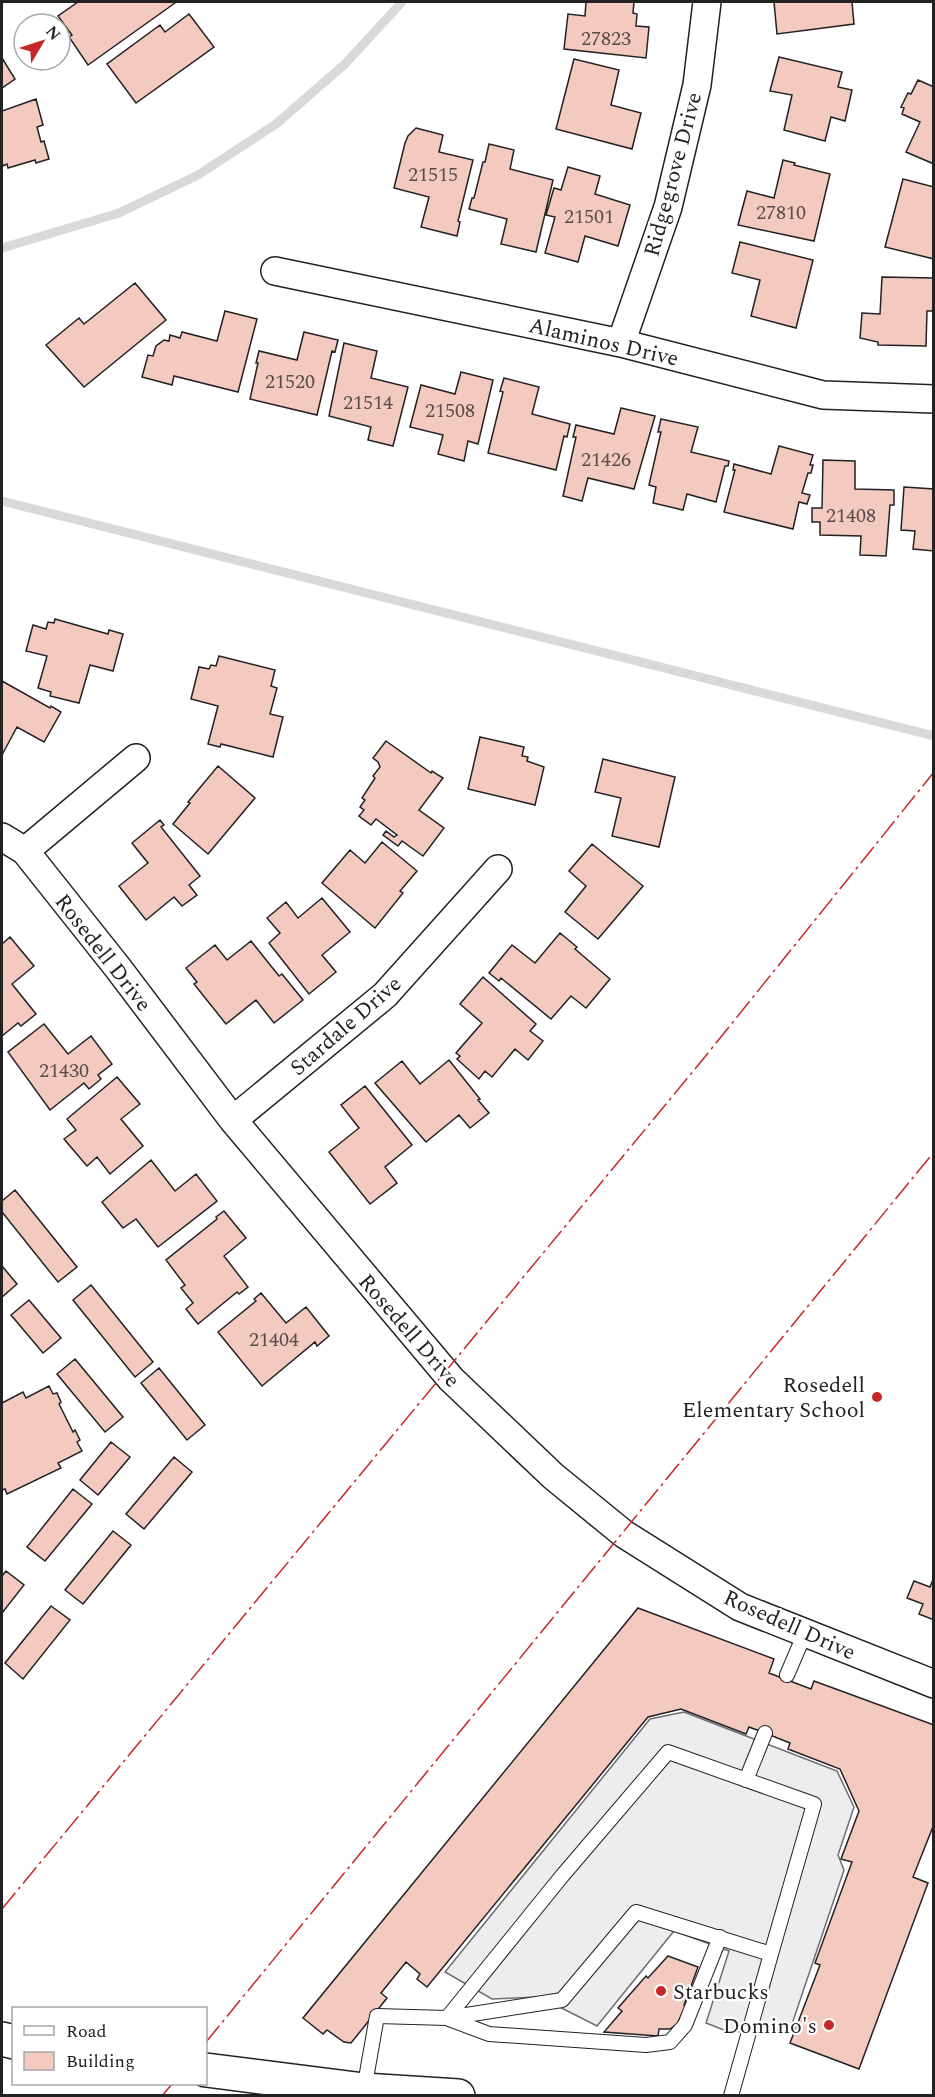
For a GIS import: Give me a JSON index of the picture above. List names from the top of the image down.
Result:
{
  "streets": {
    "street": [
      "Ridgegrove Drive",
      "Alaminos Drive",
      "Rosedell Drive",
      "Stardale Drive"
    ]
  },
  "crossings": [
    ["Ridgegrove Drive", "Alaminos Drive"],
    ["Rosedell Drive", "Stardale Drive"]
  ],
  "places": ["Rosedell Elementary School", "Starbucks", "Domino's"],
  "house_numbers": [
    "27823",
    "21515",
    "27810",
    "21501",
    "21520",
    "21514",
    "21508",
    "21426",
    "21408",
    "21430",
    "21404"
  ],
  "legend": ["Road", "Building"],
  "north": "top right"
}
